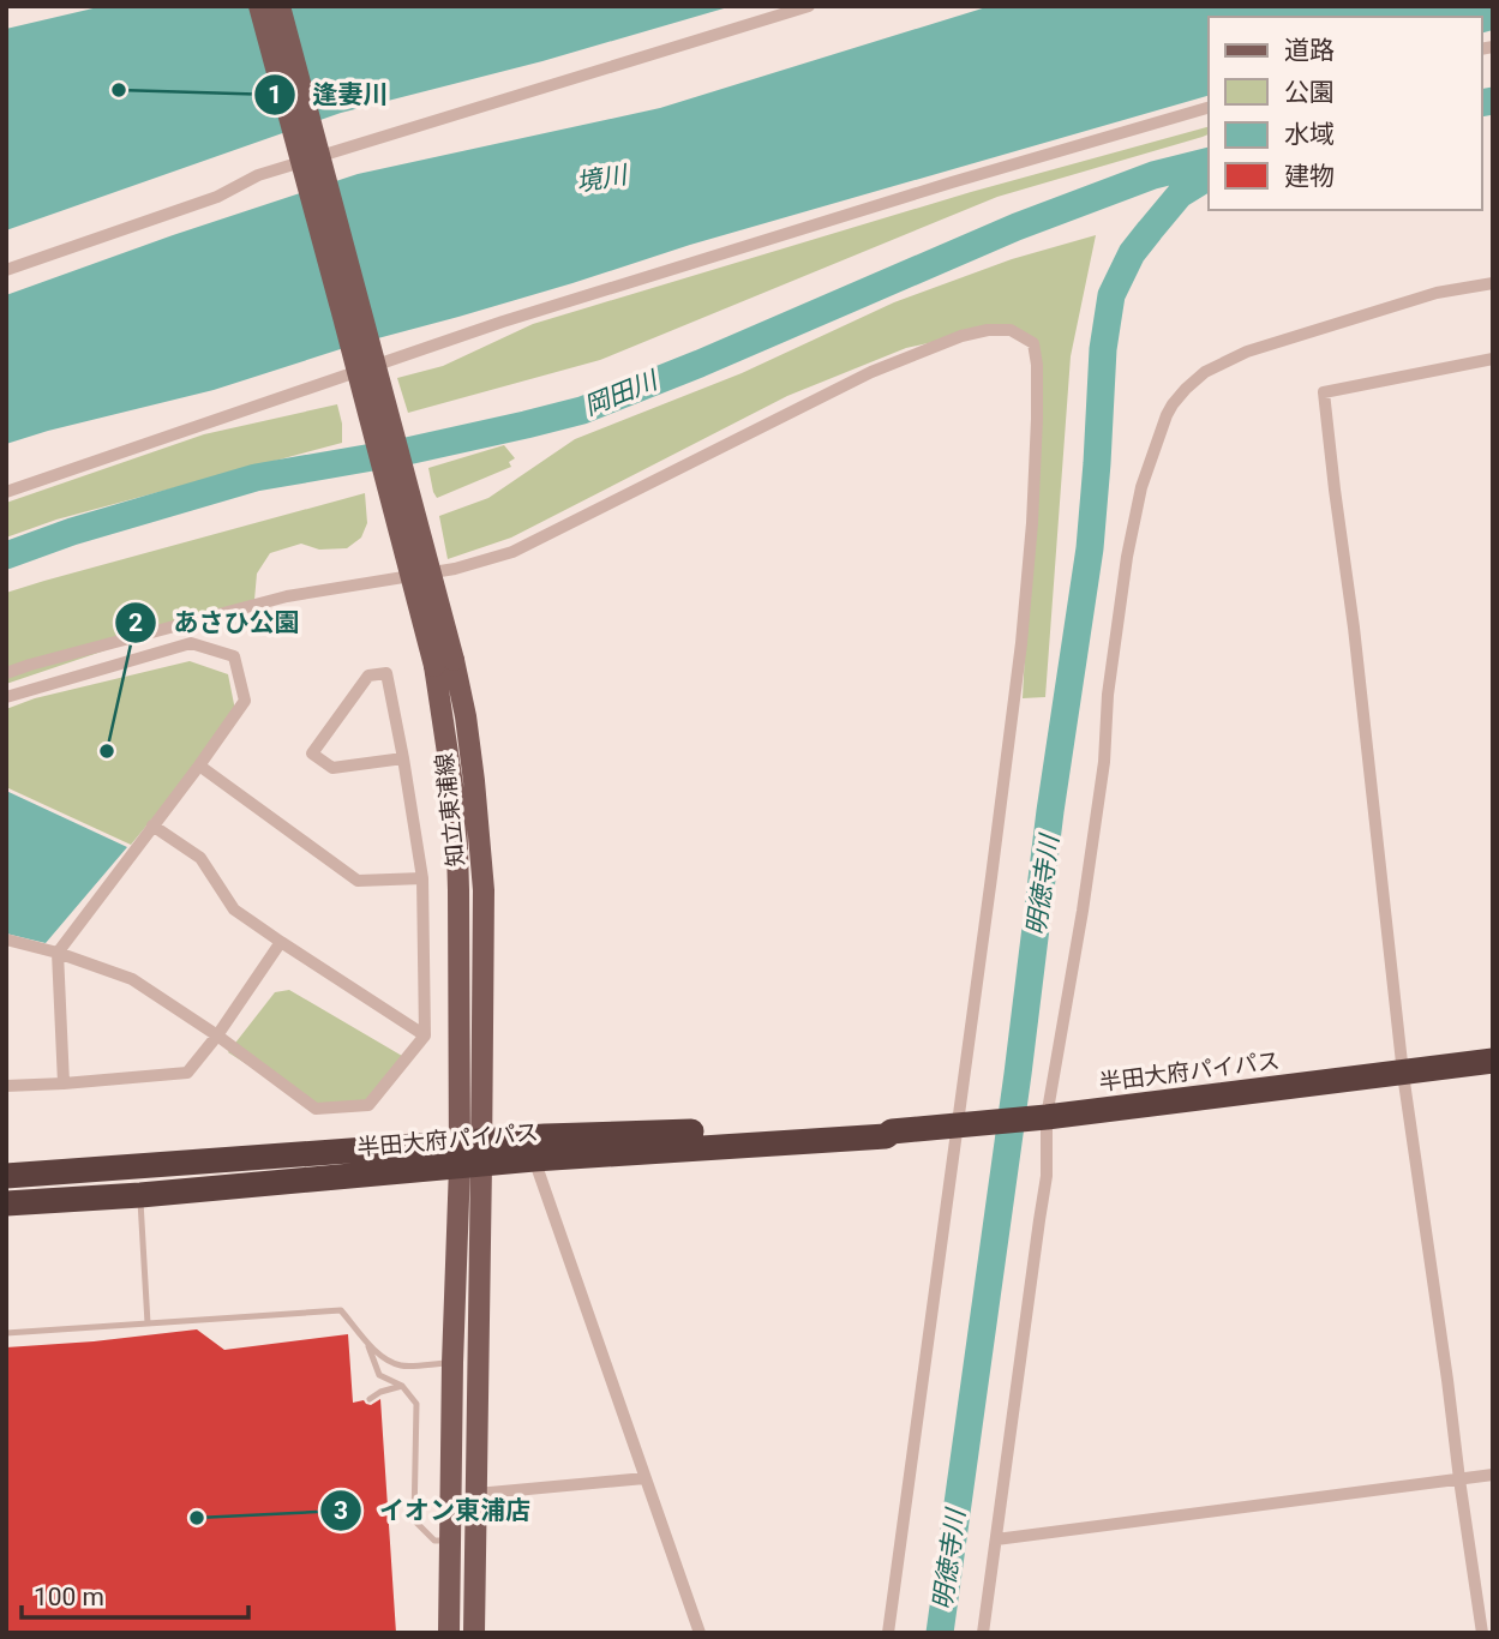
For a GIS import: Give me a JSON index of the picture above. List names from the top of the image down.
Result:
{
  "streets": {
    "highway": ["半田大府パイパス"],
    "main road": ["知立東浦線"]
  },
  "crossings": [
    ["知立東浦線", "半田大府パイパス"]
  ],
  "water": ["境川", "岡田川", "明徳寺川"],
  "places": ["逢妻川", "あさひ公園", "イオン東浦店"],
  "legend": [
    "道路",
    "公園",
    "水域",
    "建物"
  ],
  "scale_bar": "100 m"
}
